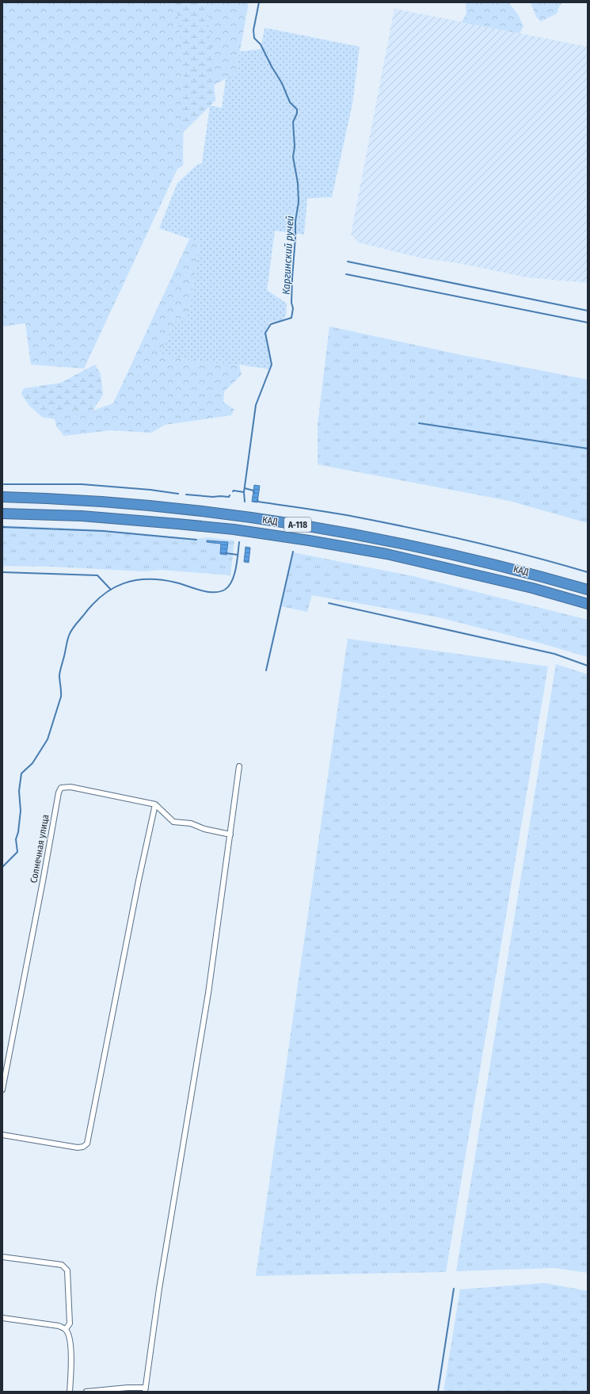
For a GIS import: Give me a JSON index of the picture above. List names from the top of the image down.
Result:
{
  "streets": {
    "highway": ["КАД", "А-118"],
    "street": ["Солнечная улица"]
  },
  "water": ["Каргинский ручей"]
}
